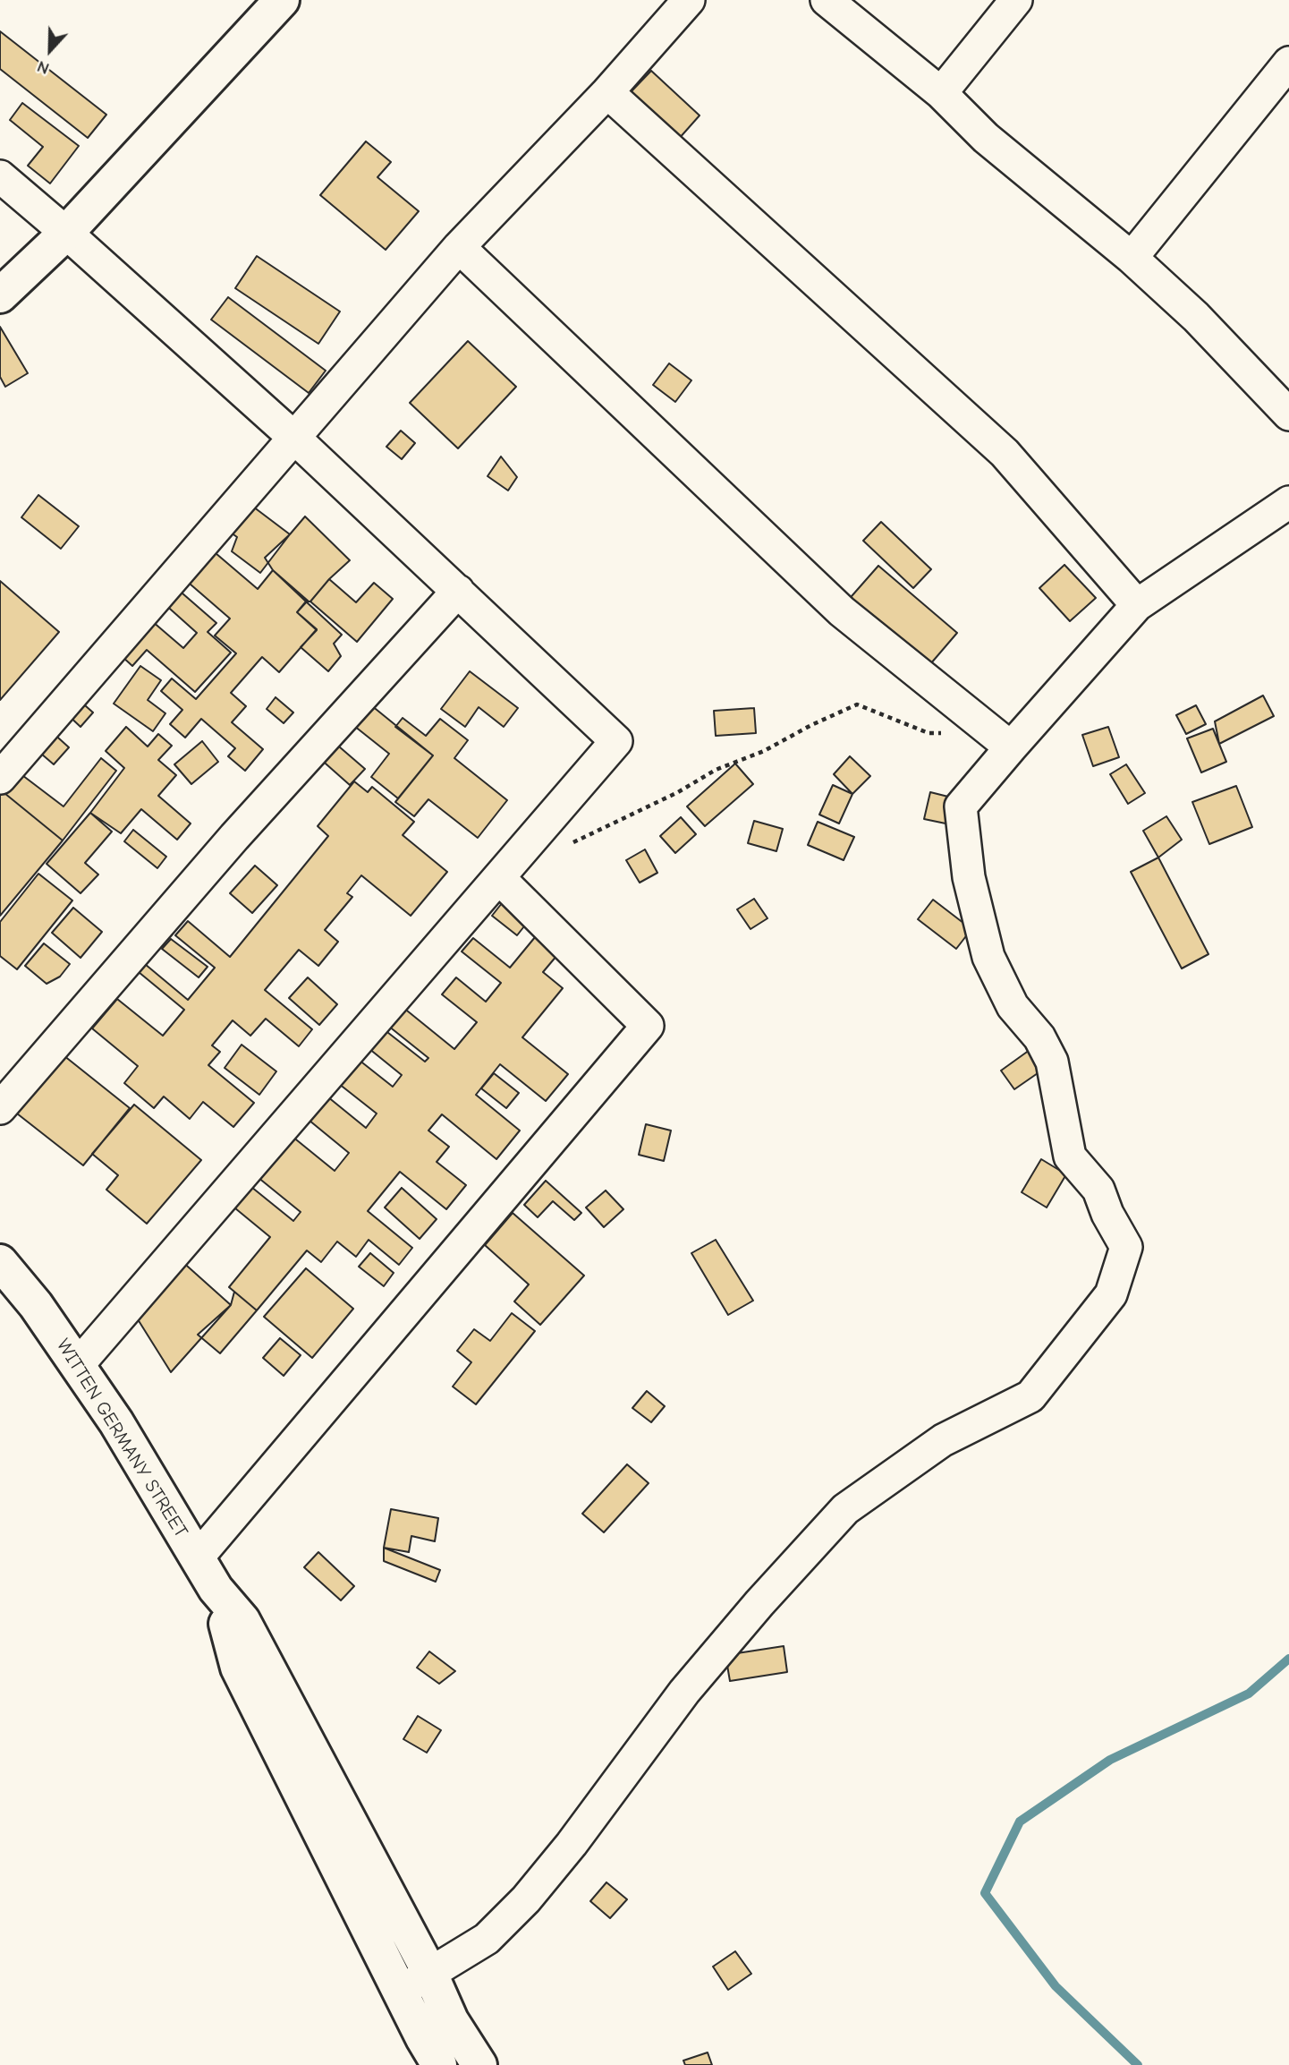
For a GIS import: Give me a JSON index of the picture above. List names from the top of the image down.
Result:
{
  "streets": {
    "street": ["WITTEN GERMANY STREET"]
  },
  "north": "bottom"
}
